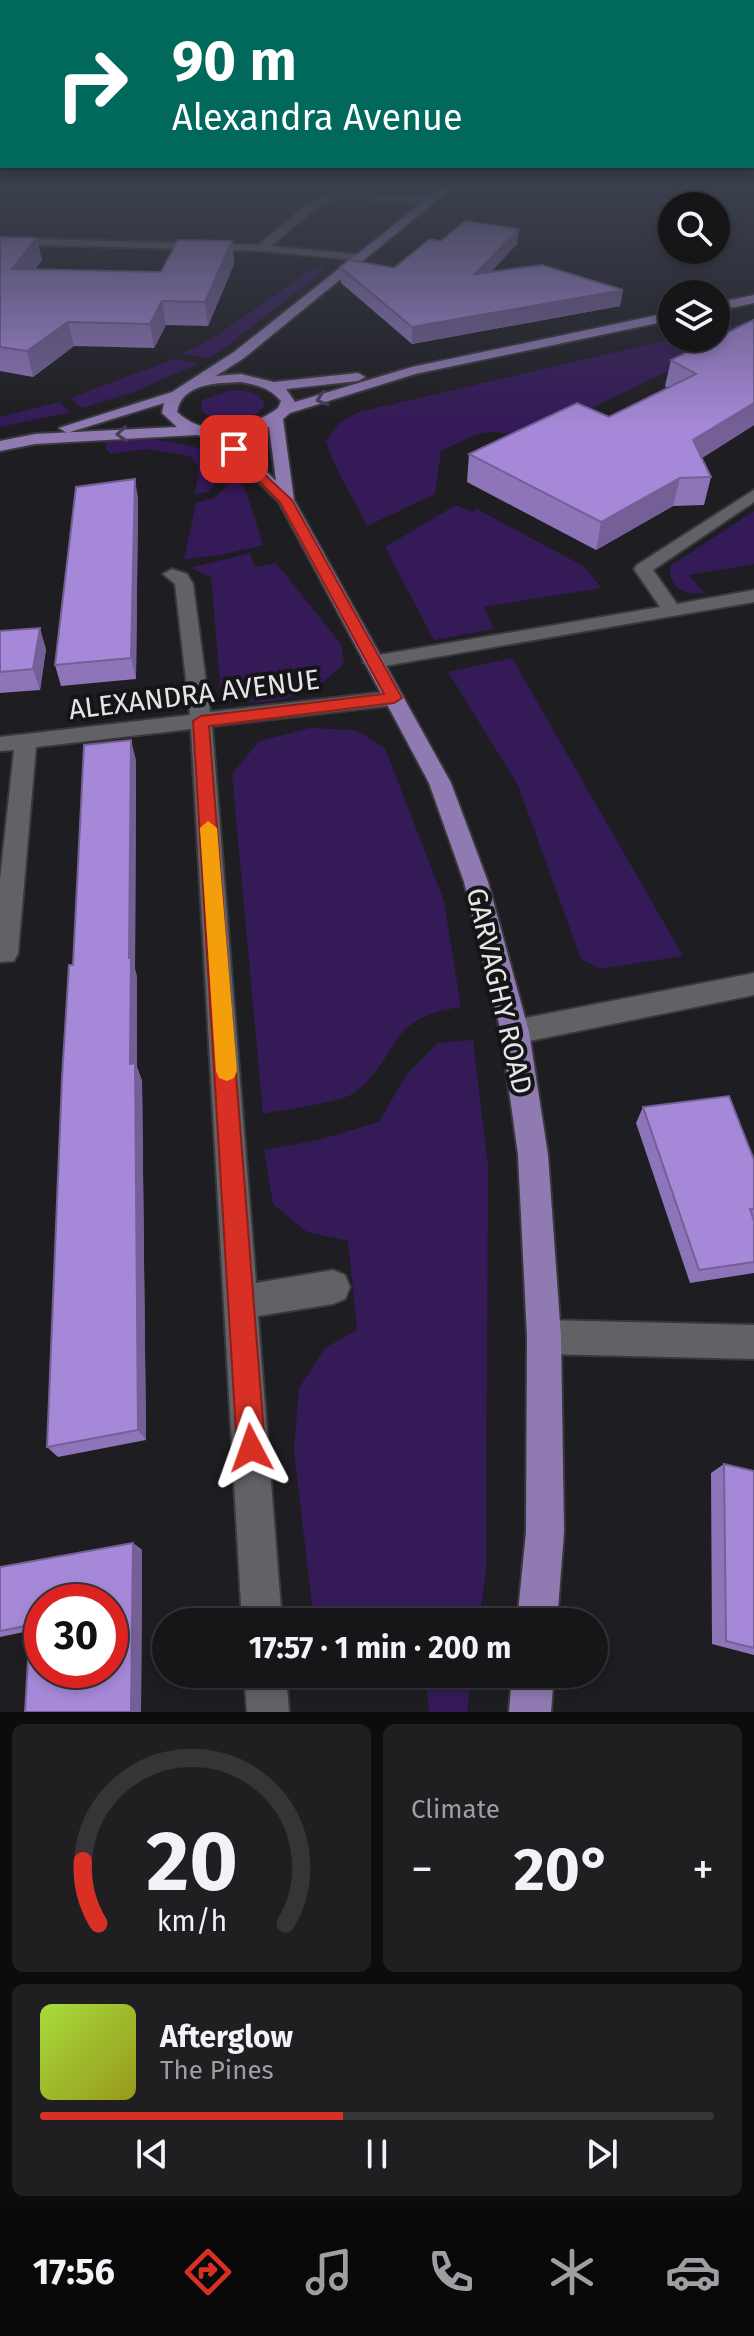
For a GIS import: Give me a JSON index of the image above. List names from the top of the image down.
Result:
{
  "streets": {
    "main road": ["GARVAGHY ROAD"],
    "street": ["ALEXANDRA AVENUE"]
  },
  "crossings": [
    ["ALEXANDRA AVENUE", "GARVAGHY ROAD"]
  ],
  "page": {
    "turn": ["90 m", "Alexandra Avenue"],
    "limit": "30",
    "trip": "17:57 · 1 min · 200 m",
    "tile": "Climate",
    "heat": ["−", "20°", "+"],
    "song": ["Afterglow", "The Pines"],
    "tabs": "17:56",
    "gauge": ["20", "km/h"]
  }
}
